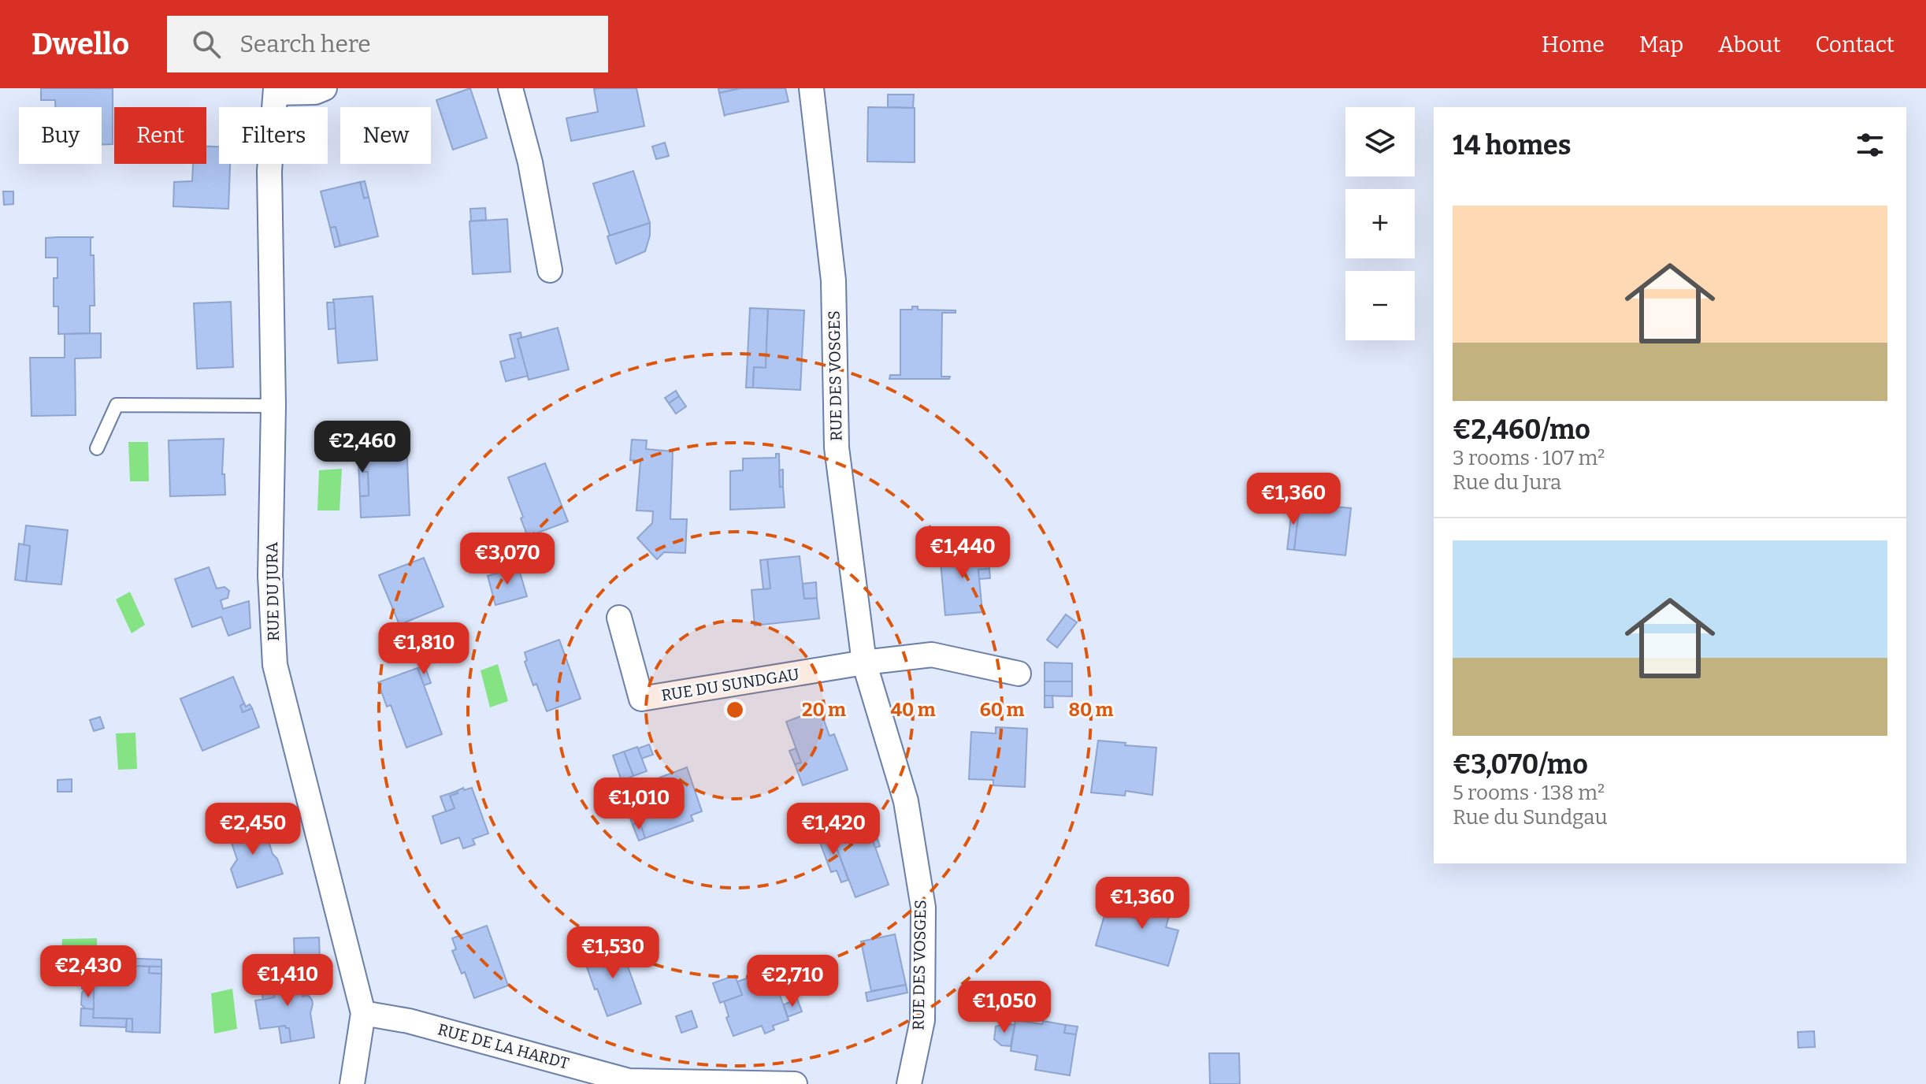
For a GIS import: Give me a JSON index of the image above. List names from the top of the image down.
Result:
{
  "streets": {
    "street": [
      "RUE DES VOSGES",
      "RUE DU JURA",
      "RUE DU SUNDGAU",
      "RUE DE LA HARDT"
    ]
  },
  "crossings": [
    ["RUE DES VOSGES", "RUE DU SUNDGAU"],
    ["RUE DU JURA", "RUE DE LA HARDT"]
  ],
  "page": {
    "header": "Dwello",
    "search": "Search here",
    "nav": [
      "Home",
      "Map",
      "About",
      "Contact"
    ],
    "map_buttons": ["+", "−"],
    "chip": [
      "Buy",
      "Rent",
      "Filters",
      "New"
    ],
    "heading": "14 homes",
    "list": [
      {
        "name": "€2,460/mo",
        "note": "3 rooms · 107 m² · Rue du Jura"
      },
      {
        "name": "€3,070/mo",
        "note": "5 rooms · 138 m² · Rue du Sundgau"
      }
    ],
    "price": [
      "€2,460",
      "€1,360",
      "€1,440",
      "€3,070",
      "€1,810",
      "€1,010",
      "€2,450",
      "€1,420",
      "€1,360",
      "€1,530",
      "€2,430",
      "€1,410",
      "€2,710",
      "€1,050"
    ]
  },
  "rings": [
    "20 m",
    "40 m",
    "60 m",
    "80 m"
  ]
}
